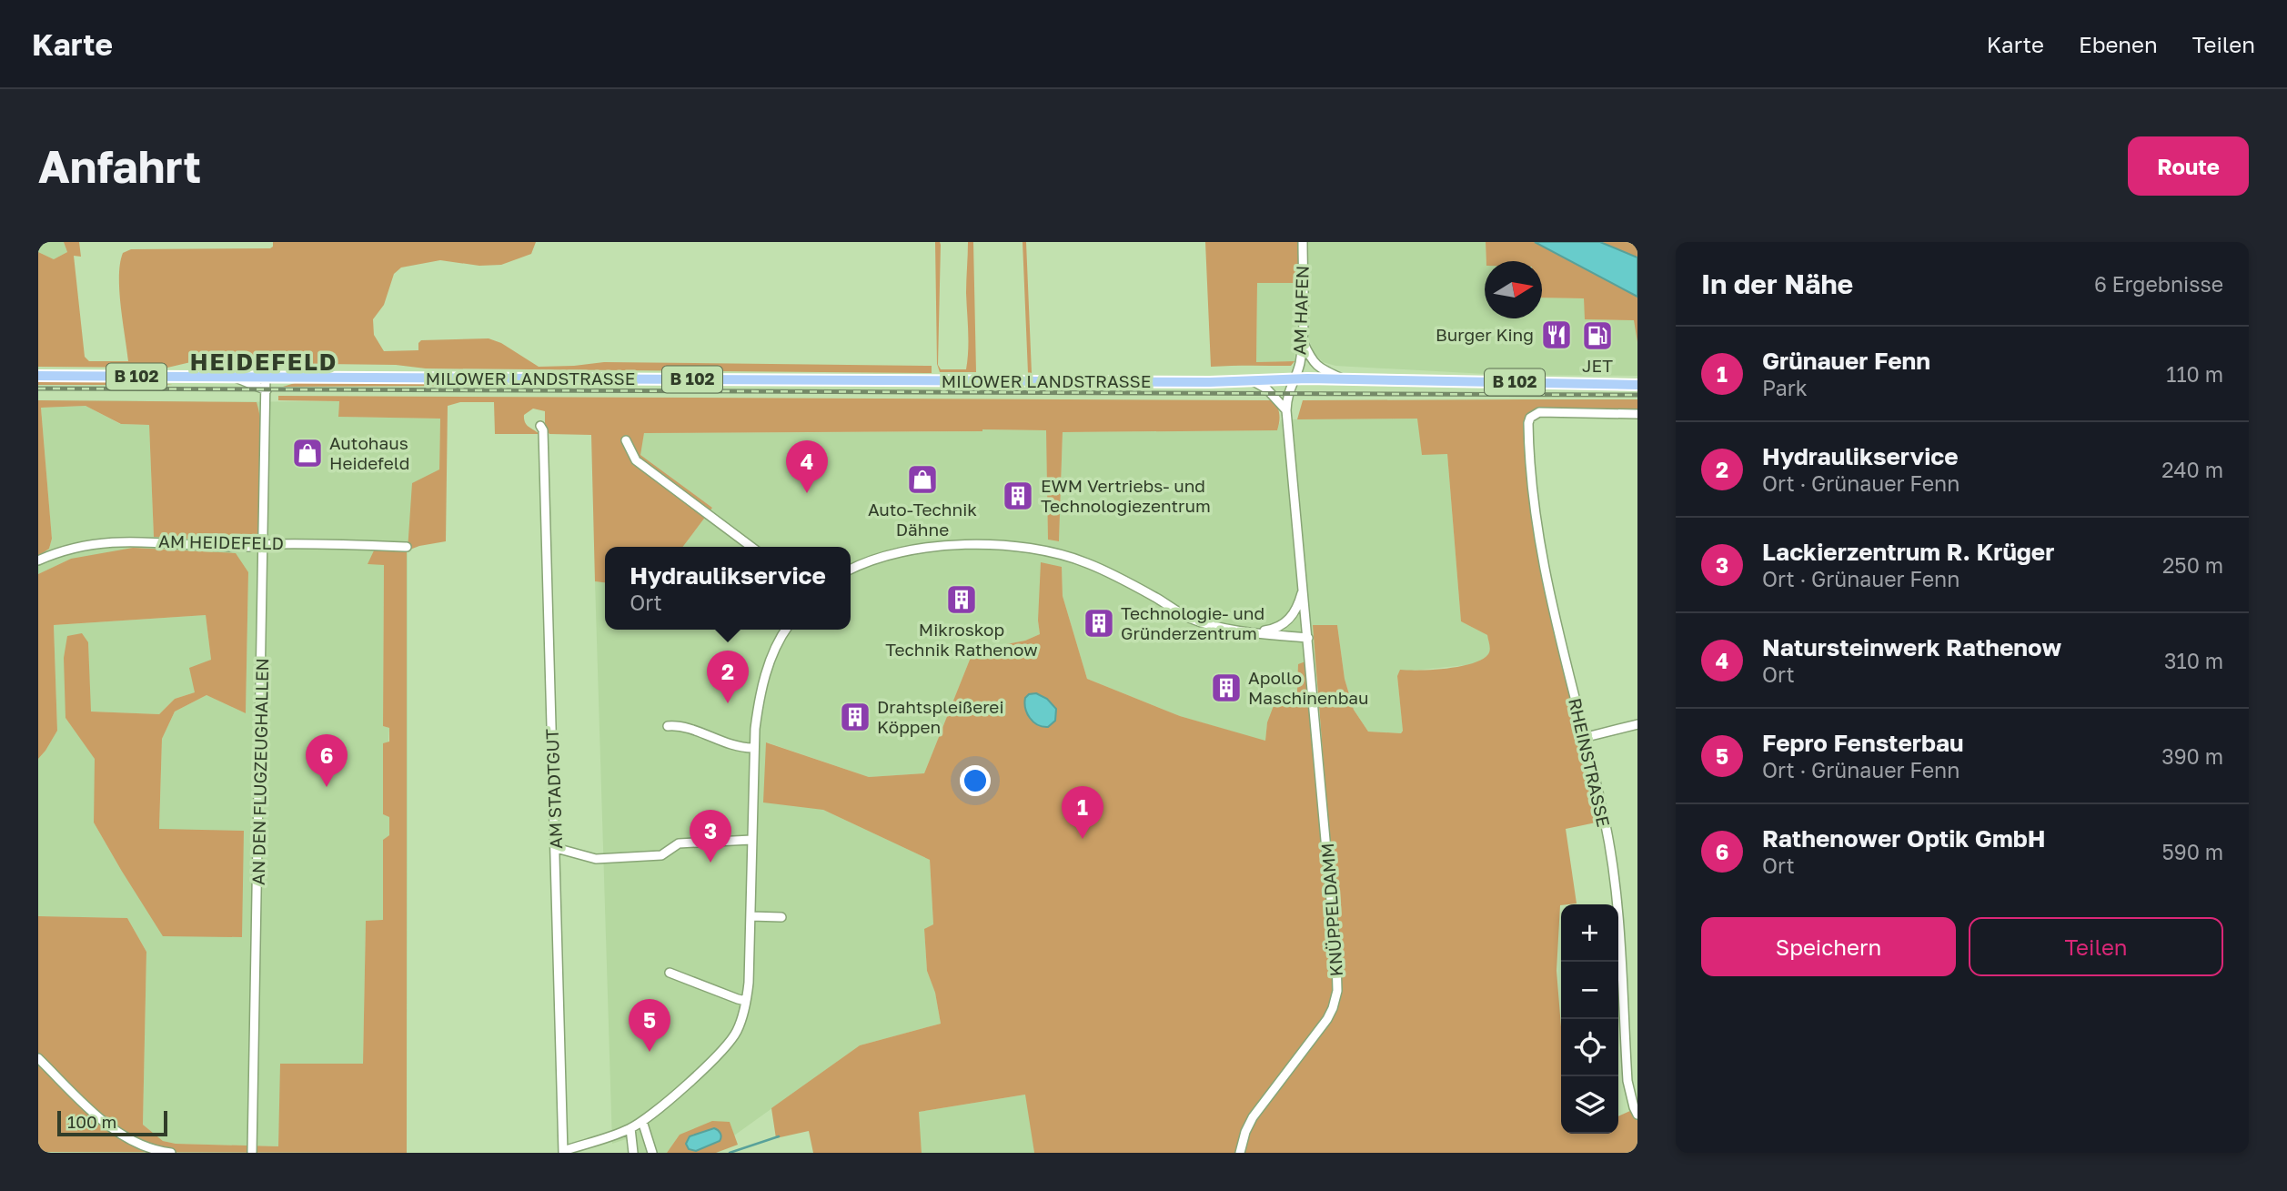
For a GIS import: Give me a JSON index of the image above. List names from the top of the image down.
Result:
{
  "streets": {
    "main road": ["B 102", "MILOWER LANDSTRASSE"],
    "street": [
      "AM HAFEN",
      "AM HEIDEFELD",
      "RHEINSTRASSE",
      "AN DEN FLUGZEUGHALLEN",
      "AM STADTGUT",
      "KNÜPPELDAMM"
    ]
  },
  "crossings": [
    ["AM HAFEN", "MILOWER LANDSTRASSE"],
    ["AM HAFEN", "KNÜPPELDAMM"],
    ["MILOWER LANDSTRASSE", "AN DEN FLUGZEUGHALLEN"],
    ["AM HEIDEFELD", "AN DEN FLUGZEUGHALLEN"]
  ],
  "districts": ["HEIDEFELD"],
  "places": {
    "restaurant": ["Burger King"],
    "fuel station": ["JET"],
    "shop": ["Autohaus Heidefeld", "Auto-Technik Dähne"],
    "building": [
      "EWM Vertriebs- und Technologiezentrum",
      "Mikroskop Technik Rathenow",
      "Technologie- und Gründerzentrum",
      "Apollo Maschinenbau",
      "Drahtspleißerei Köppen"
    ]
  },
  "scale_bar": "100 m",
  "north": "right",
  "page": {
    "header": "Karte",
    "nav": ["Karte", "Ebenen", "Teilen"],
    "buttons": [
      "Route",
      ["Speichern", "Teilen"]
    ],
    "title": "Anfahrt",
    "heading": ["In der Nähe", "6 Ergebnisse"],
    "list": [
      {
        "mark": "1",
        "name": "Grünauer Fenn",
        "note": "Park",
        "value": "110 m"
      },
      {
        "mark": "2",
        "name": "Hydraulikservice",
        "note": "Ort · Grünauer Fenn",
        "value": "240 m"
      },
      {
        "mark": "3",
        "name": "Lackierzentrum R. Krüger",
        "note": "Ort · Grünauer Fenn",
        "value": "250 m"
      },
      {
        "mark": "4",
        "name": "Natursteinwerk Rathenow",
        "note": "Ort",
        "value": "310 m"
      },
      {
        "mark": "5",
        "name": "Fepro Fensterbau",
        "note": "Ort · Grünauer Fenn",
        "value": "390 m"
      },
      {
        "mark": "6",
        "name": "Rathenower Optik GmbH",
        "note": "Ort",
        "value": "590 m"
      }
    ],
    "pins": [
      "4",
      "2",
      "6",
      "1",
      "3",
      "5"
    ],
    "popup": ["Hydraulikservice", "Ort"],
    "map_buttons": ["+", "−"],
    "scale": "100 m"
  }
}
